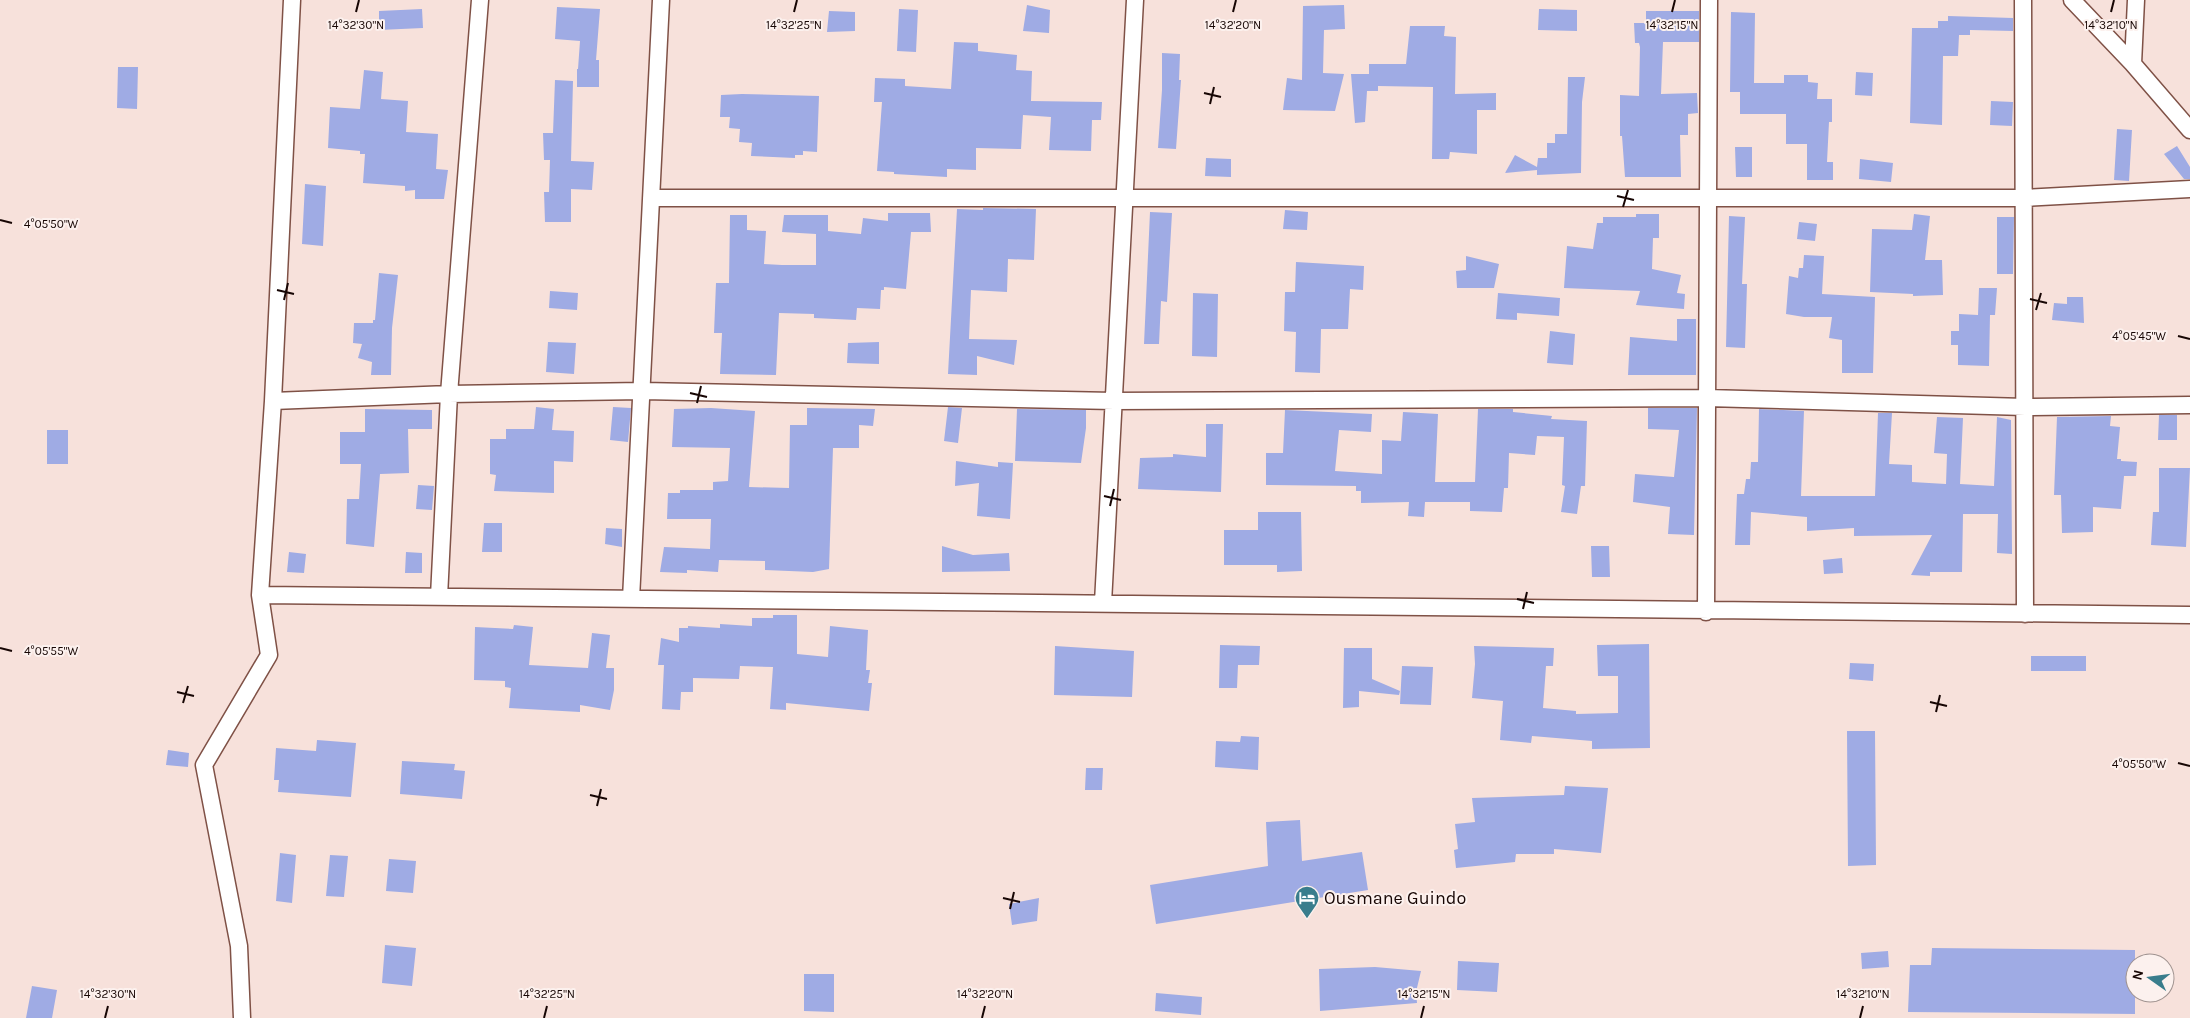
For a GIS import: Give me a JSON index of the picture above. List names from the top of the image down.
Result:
{
  "places": {
    "hotel": ["Ousmane Guindo"]
  },
  "north": "left",
  "coordinates": [
    "14°32'30\"N",
    "14°32'25\"N",
    "14°32'20\"N",
    "14°32'15\"N",
    "14°32'10\"N",
    "4°05'50\"W",
    "4°05'45\"W",
    "4°05'55\"W"
  ]
}
